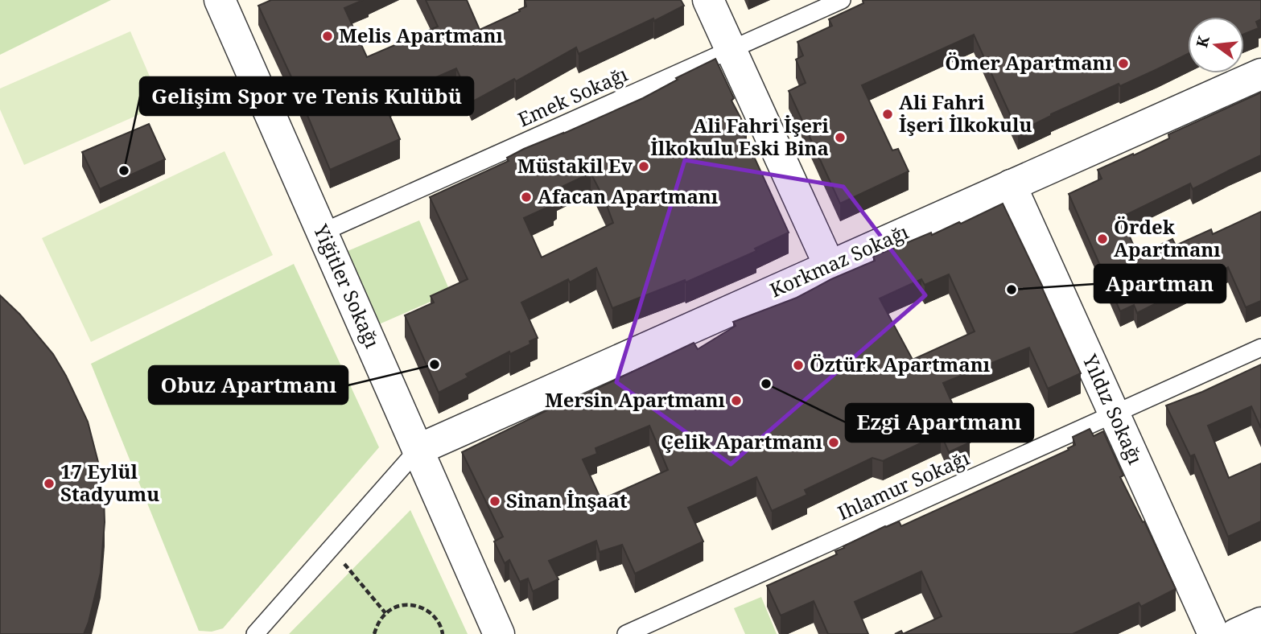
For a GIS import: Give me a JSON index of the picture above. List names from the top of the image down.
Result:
{
  "streets": {
    "street": ["Korkmaz Sokağı", "Yiğitler Sokağı", "Yıldız Sokağı"],
    "lane": ["Emek Sokağı", "Ihlamur Sokağı"]
  },
  "crossings": [
    ["Emek Sokağı", "Yiğitler Sokağı"],
    ["Korkmaz Sokağı", "Yiğitler Sokağı"],
    ["Korkmaz Sokağı", "Yıldız Sokağı"],
    ["Yıldız Sokağı", "Ihlamur Sokağı"]
  ],
  "places": [
    "Melis Apartmanı",
    "Ömer Apartmanı",
    "Ali Fahri İşeri İlkokulu",
    "Ali Fahri İşeri İlkokulu Eski Bina",
    "Müstakil Ev",
    "Gelişim Spor ve Tenis Kulübü",
    "Afacan Apartmanı",
    "Ördek Apartmanı",
    "Apartman",
    "Obuz Apartmanı",
    "Öztürk Apartmanı",
    "Ezgi Apartmanı",
    "Mersin Apartmanı",
    "Çelik Apartmanı",
    "17 Eylül Stadyumu",
    "Sinan İnşaat"
  ],
  "north": "left"
}
